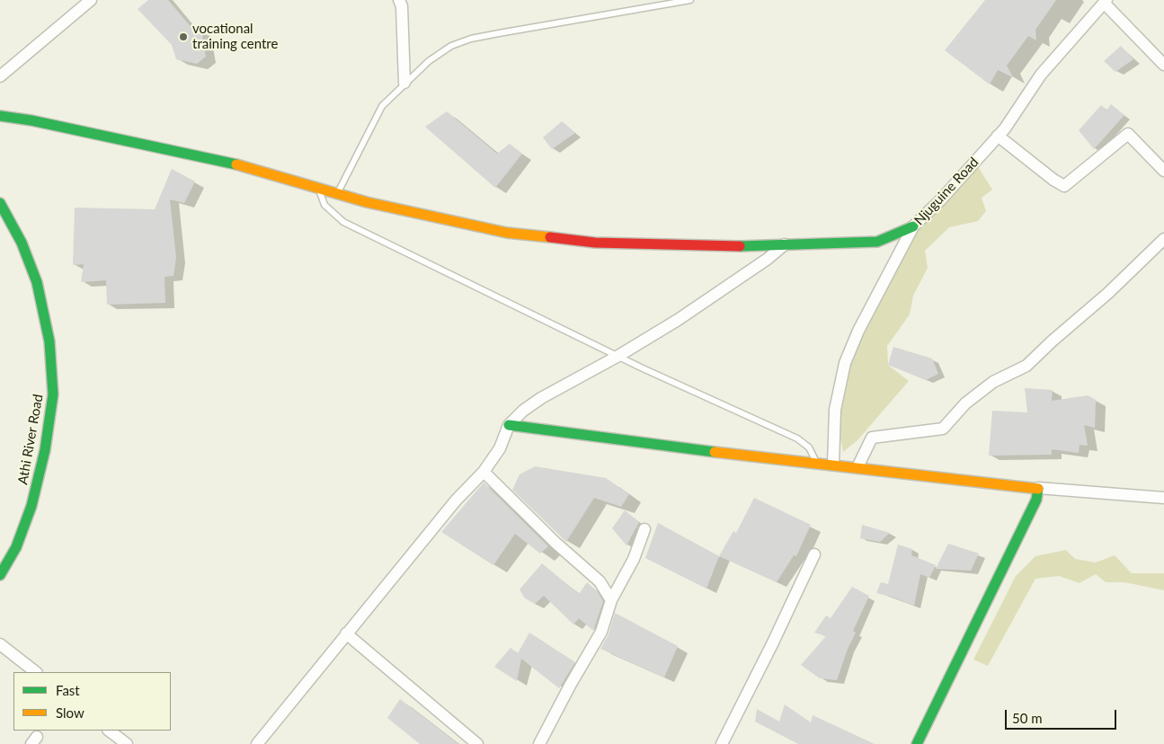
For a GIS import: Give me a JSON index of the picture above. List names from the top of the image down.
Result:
{
  "streets": {
    "street": ["Njuguine Road", "Athi River Road"]
  },
  "places": ["vocational training centre"],
  "legend": ["Fast", "Slow"],
  "scale_bar": "50 m"
}
